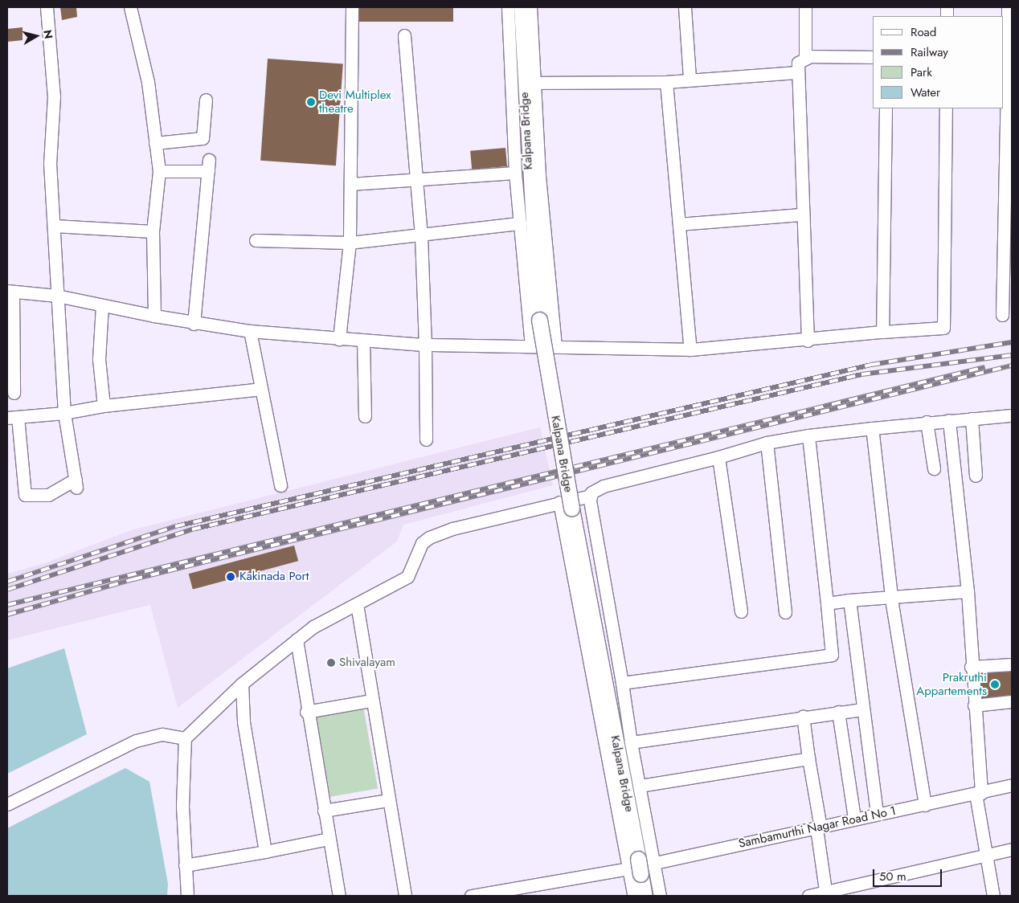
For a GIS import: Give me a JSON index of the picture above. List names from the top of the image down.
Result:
{
  "streets": {
    "main road": ["Kalpana Bridge"],
    "street": ["Sambamurthi Nagar Road No 1"]
  },
  "crossings": [
    ["Kalpana Bridge", "Sambamurthi Nagar Road No 1"]
  ],
  "places": [
    "Devi Multiplex theatre",
    "Kakinada Port",
    "Shivalayam",
    "Prakruthi Appartements"
  ],
  "legend": [
    "Road",
    "Railway",
    "Park",
    "Water"
  ],
  "scale_bar": "50 m",
  "north": "right"
}
